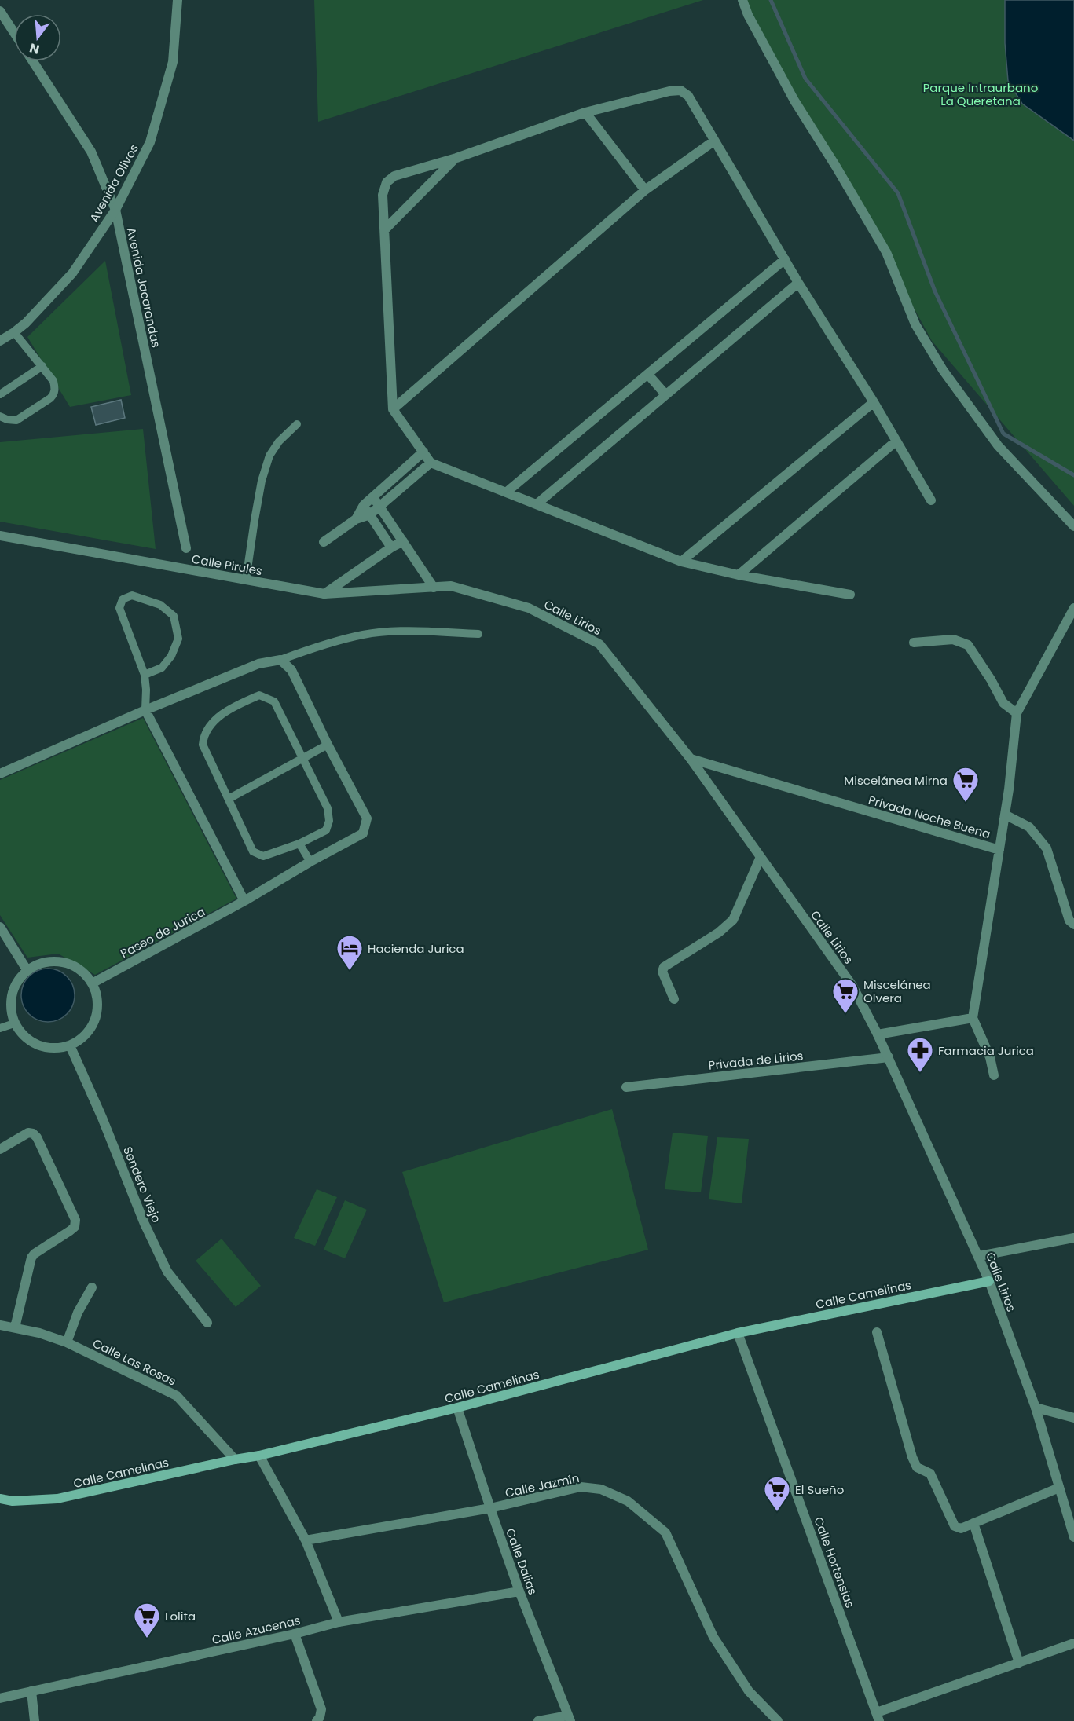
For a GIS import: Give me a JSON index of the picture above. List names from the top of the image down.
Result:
{
  "streets": {
    "main road": ["Calle Camelinas"],
    "street": [
      "Avenida Olivos",
      "Avenida Jacarandas",
      "Calle Pirules",
      "Calle Lirios",
      "Privada Noche Buena",
      "Paseo de Jurica",
      "Privada de Lirios",
      "Sendero Viejo",
      "Calle Las Rosas",
      "Calle Jazmín",
      "Calle Dalias",
      "Calle Hortensias",
      "Calle Azucenas"
    ]
  },
  "crossings": [
    ["Avenida Olivos", "Avenida Jacarandas"],
    ["Calle Pirules", "Calle Lirios"],
    ["Calle Lirios", "Privada Noche Buena"],
    ["Calle Lirios", "Privada de Lirios"],
    ["Calle Lirios", "Calle Camelinas"],
    ["Paseo de Jurica", "Sendero Viejo"],
    ["Calle Camelinas", "Calle Las Rosas"],
    ["Calle Camelinas", "Calle Dalias"],
    ["Calle Camelinas", "Calle Hortensias"],
    ["Calle Jazmín", "Calle Dalias"],
    ["Calle Dalias", "Calle Azucenas"]
  ],
  "parks": ["Parque Intraurbano La Queretana"],
  "places": {
    "supermarket": [
      "Miscelánea Mirna",
      "Miscelánea Olvera",
      "El Sueño",
      "Lolita"
    ],
    "hotel": ["Hacienda Jurica"],
    "pharmacy": ["Farmacia Jurica"]
  },
  "north": "bottom"
}
